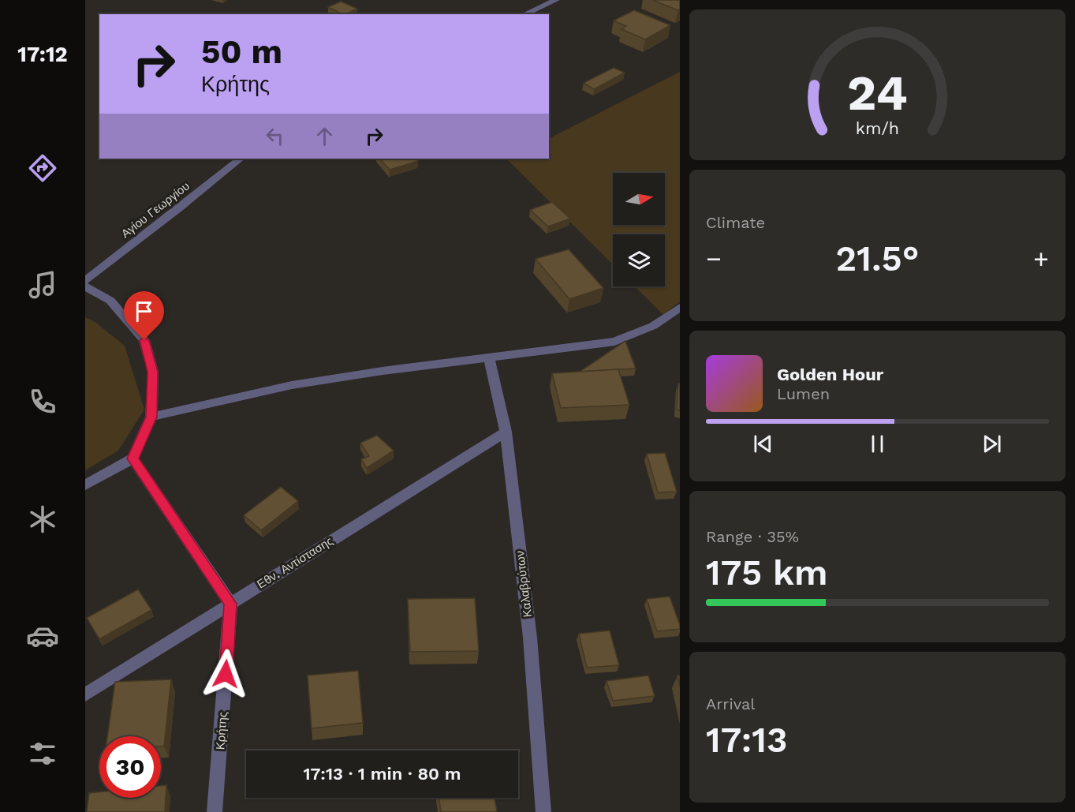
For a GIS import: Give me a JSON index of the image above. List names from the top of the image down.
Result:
{
  "streets": {
    "street": [
      "Αγίου Γεωργίου",
      "Εθν. Αντίστασης",
      "Καλαβρύτων",
      "Κρήτης"
    ]
  },
  "crossings": [
    ["Εθν. Αντίστασης", "Καλαβρύτων"],
    ["Εθν. Αντίστασης", "Κρήτης"]
  ],
  "north": "right",
  "page": {
    "tabs": "17:12",
    "turn": ["50 m", "Κρήτης"],
    "tile": [
      "Climate",
      ["Range · 35%", "175 km"],
      ["Arrival", "17:13"]
    ],
    "heat": ["−", "21.5°", "+"],
    "song": ["Golden Hour", "Lumen"],
    "limit": "30",
    "trip": "17:13 · 1 min · 80 m",
    "gauge": ["24", "km/h"]
  }
}
